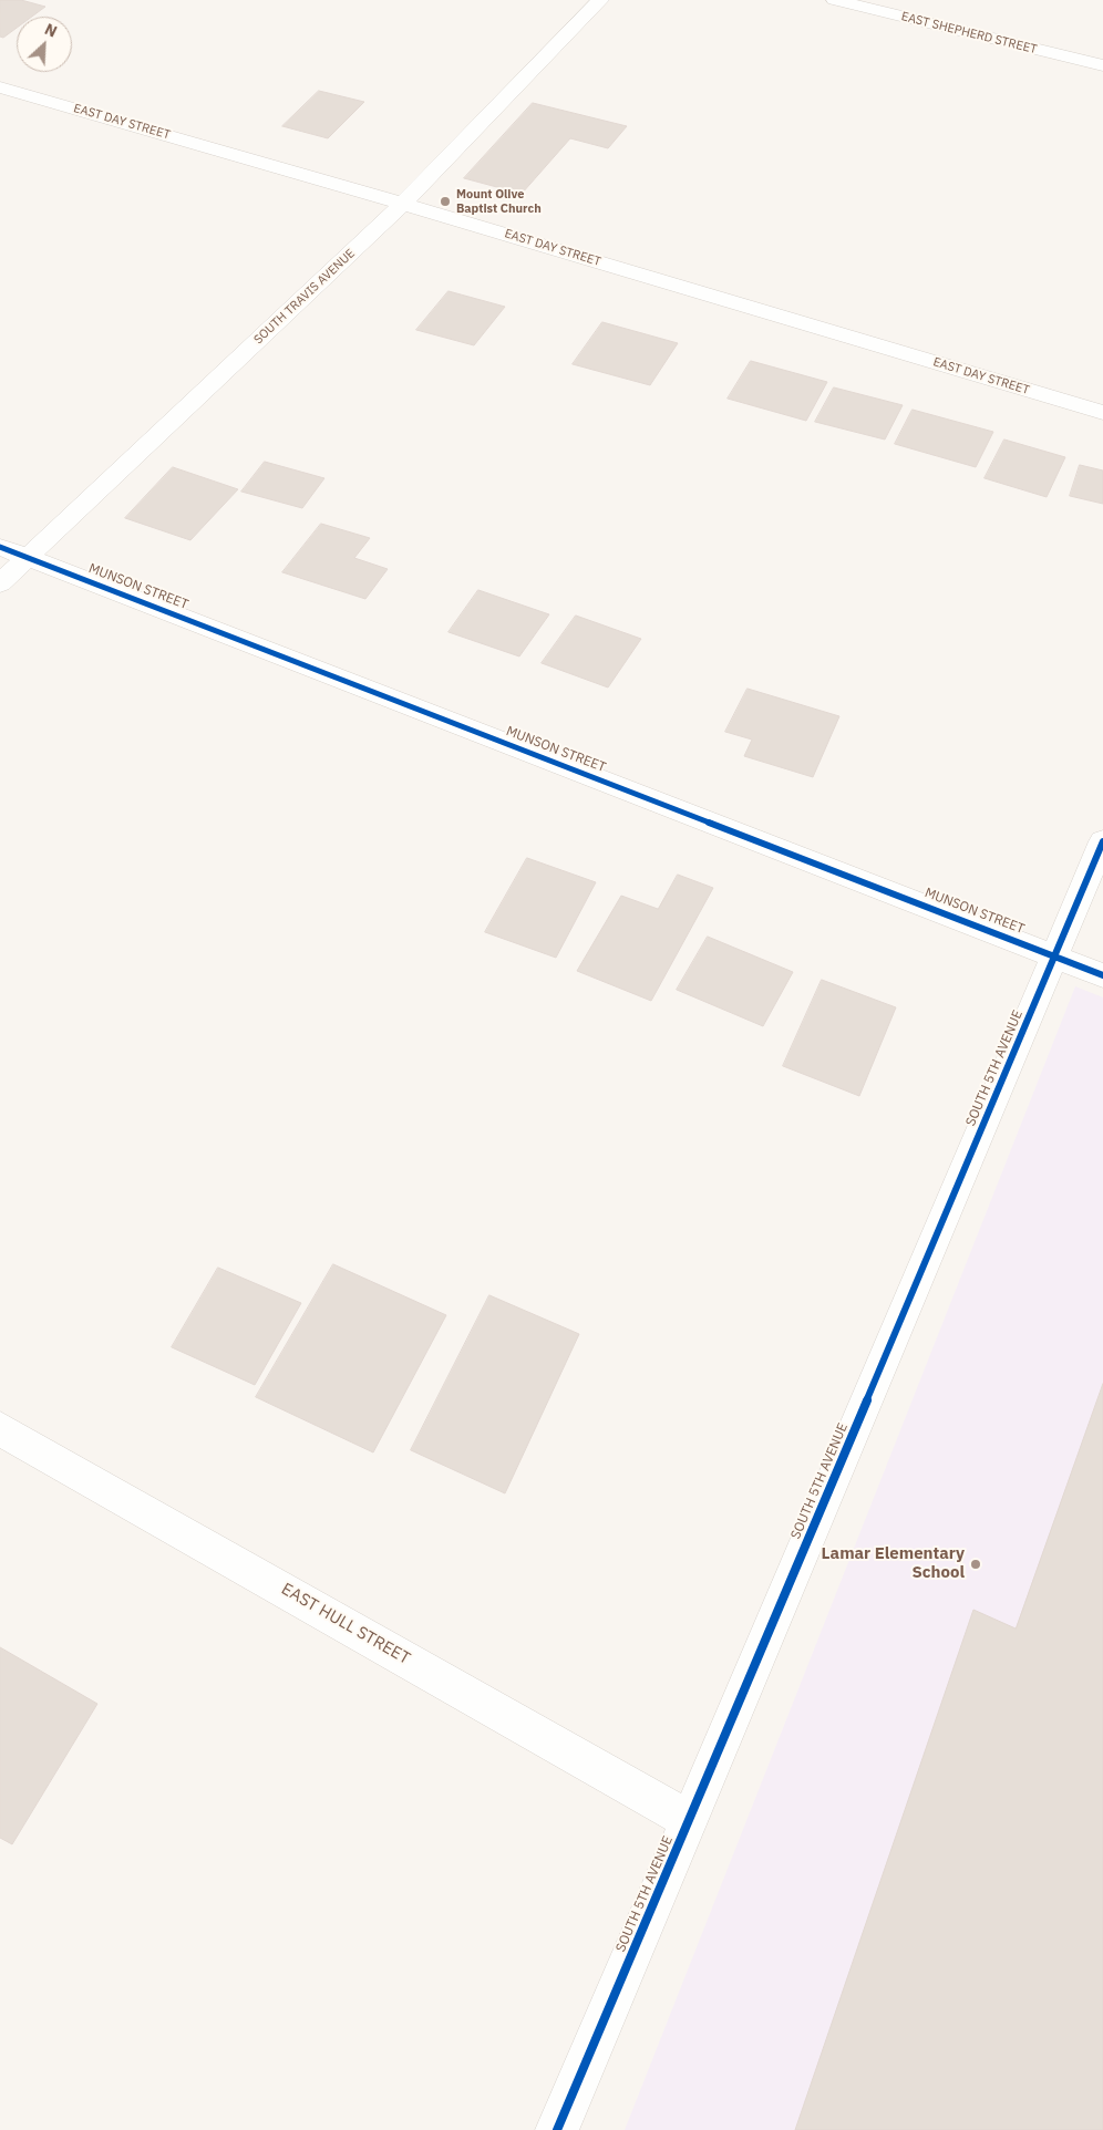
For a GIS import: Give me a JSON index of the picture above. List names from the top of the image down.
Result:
{
  "streets": {
    "street": [
      "EAST SHEPHERD STREET",
      "EAST DAY STREET",
      "SOUTH TRAVIS AVENUE",
      "MUNSON STREET",
      "SOUTH 5TH AVENUE",
      "EAST HULL STREET"
    ]
  },
  "crossings": [
    ["EAST DAY STREET", "SOUTH TRAVIS AVENUE"],
    ["SOUTH TRAVIS AVENUE", "MUNSON STREET"],
    ["MUNSON STREET", "SOUTH 5TH AVENUE"],
    ["SOUTH 5TH AVENUE", "EAST HULL STREET"]
  ],
  "places": ["Mount Olive Baptist Church", "Lamar Elementary School"],
  "north": "top right"
}
